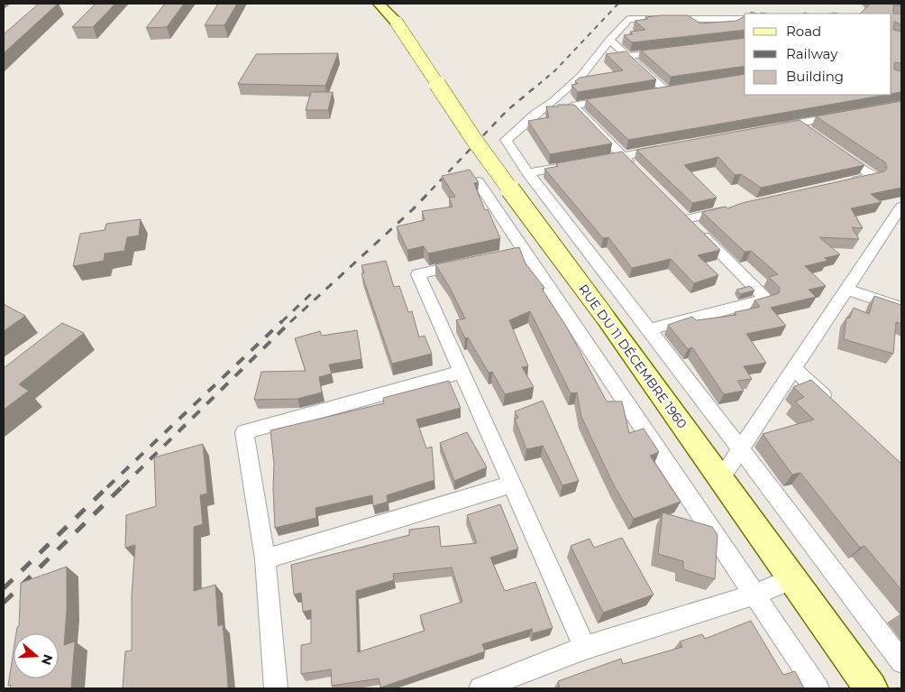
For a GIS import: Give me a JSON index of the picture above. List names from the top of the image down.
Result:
{
  "streets": {
    "main road": ["RUE DU 11 DÉCEMBRE 1960"]
  },
  "legend": ["Road", "Railway", "Building"],
  "north": "right"
}
